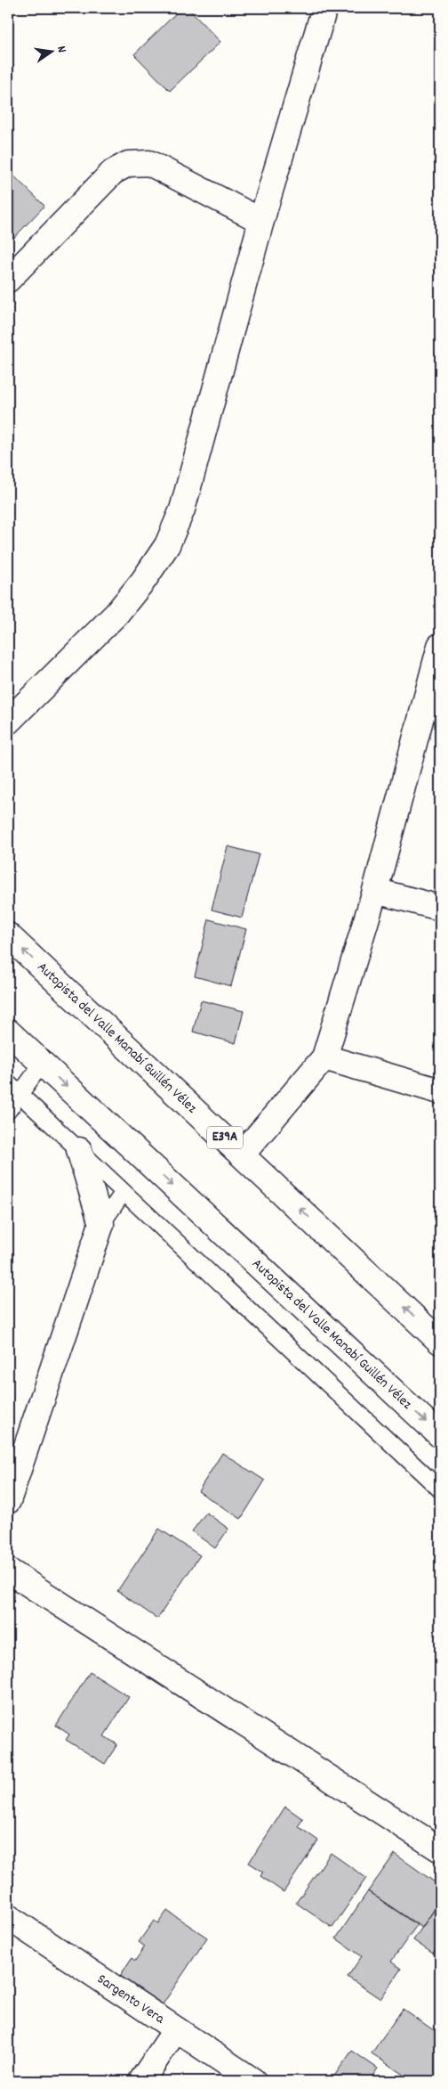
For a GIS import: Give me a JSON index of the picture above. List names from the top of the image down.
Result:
{
  "streets": {
    "street": ["Autopista del Valle Manabí Guillén Vélez", "E39A", "Sargento Vera"]
  },
  "north": "right"
}
